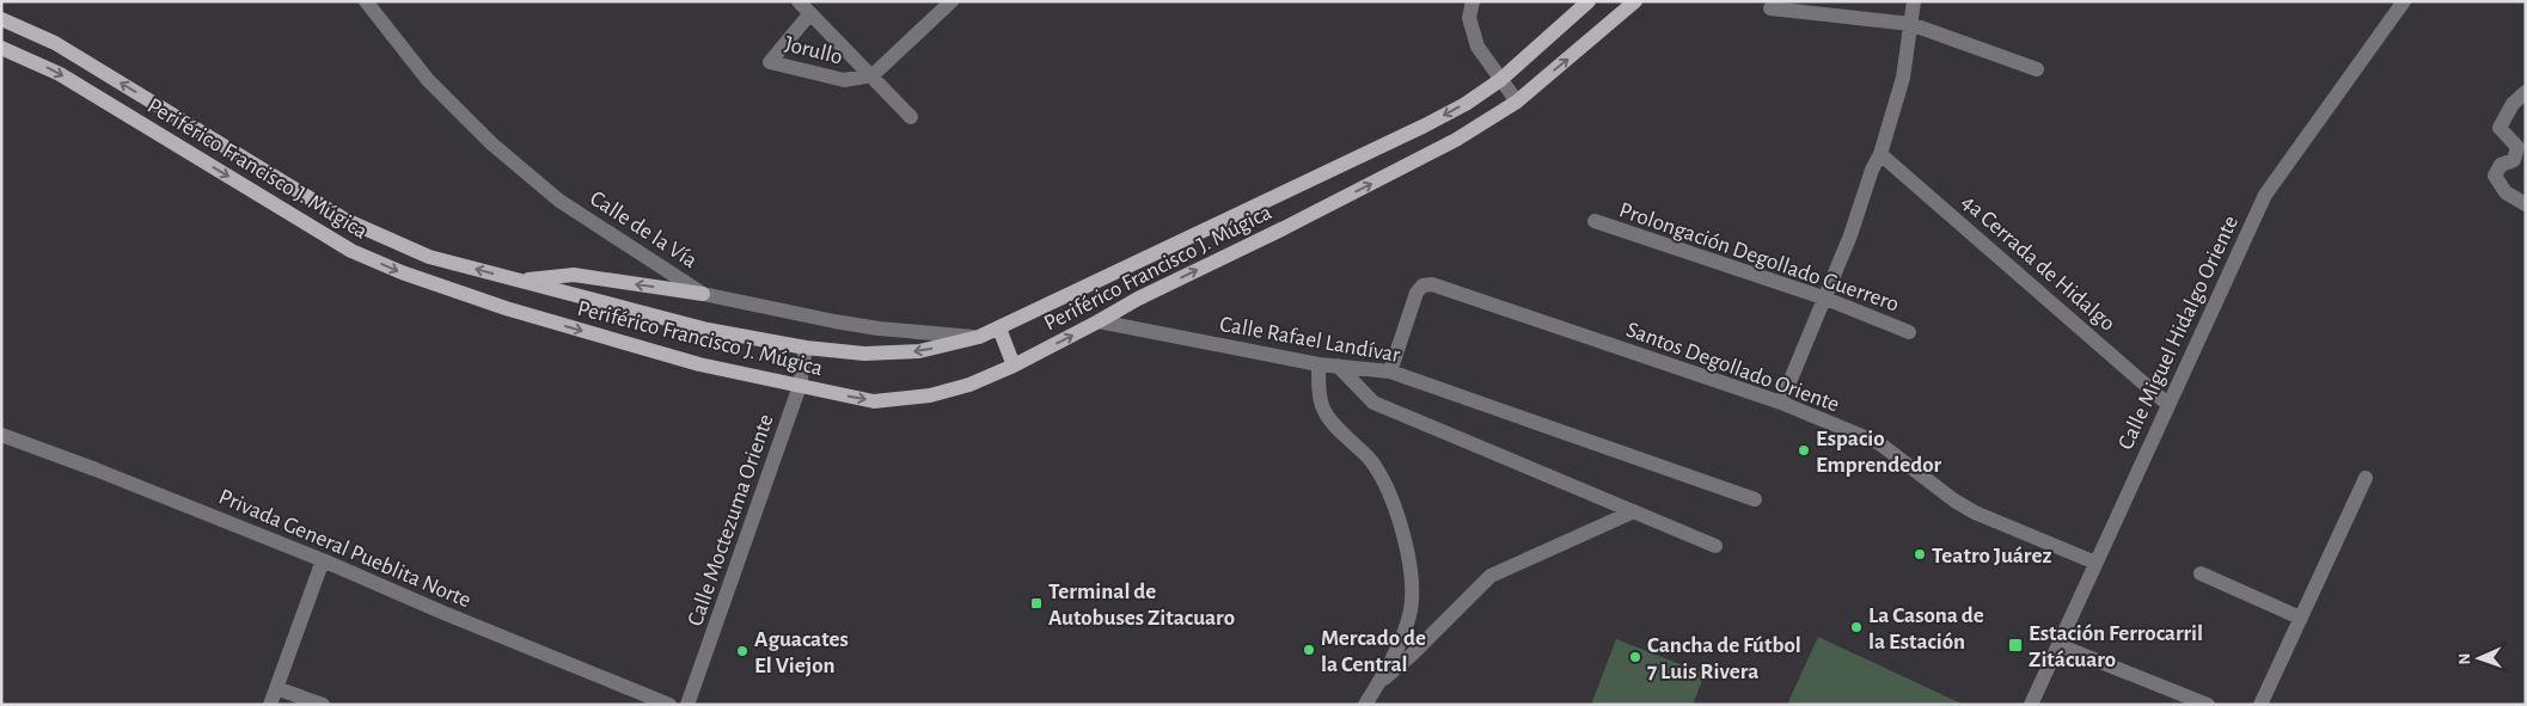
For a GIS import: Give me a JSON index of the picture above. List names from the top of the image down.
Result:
{
  "streets": {
    "main road": ["Periférico Francisco J. Múgica"],
    "street": [
      "Jorullo",
      "Calle de la Vía",
      "Prolongación Degollado Guerrero",
      "4a Cerrada de Hidalgo",
      "Calle Miguel Hidalgo Oriente",
      "Calle Rafael Landívar",
      "Santos Degollado Oriente",
      "Calle Moctezuma Oriente",
      "Privada General Pueblita Norte"
    ]
  },
  "crossings": [
    ["Periférico Francisco J. Múgica", "Calle de la Vía"],
    ["Periférico Francisco J. Múgica", "Calle Rafael Landívar"],
    ["Periférico Francisco J. Múgica", "Calle Moctezuma Oriente"],
    ["4a Cerrada de Hidalgo", "Calle Miguel Hidalgo Oriente"],
    ["Calle Miguel Hidalgo Oriente", "Santos Degollado Oriente"],
    ["Calle Rafael Landívar", "Santos Degollado Oriente"]
  ],
  "places": {
    "other": [
      "Espacio Emprendedor",
      "Teatro Juárez",
      "La Casona de la Estación",
      "Mercado de la Central",
      "Aguacates El Viejon",
      "Cancha de Fútbol 7 Luis Rivera"
    ],
    "transit": ["Terminal de Autobuses Zitacuaro", "Estación Ferrocarril Zitácuaro"]
  },
  "north": "left"
}
